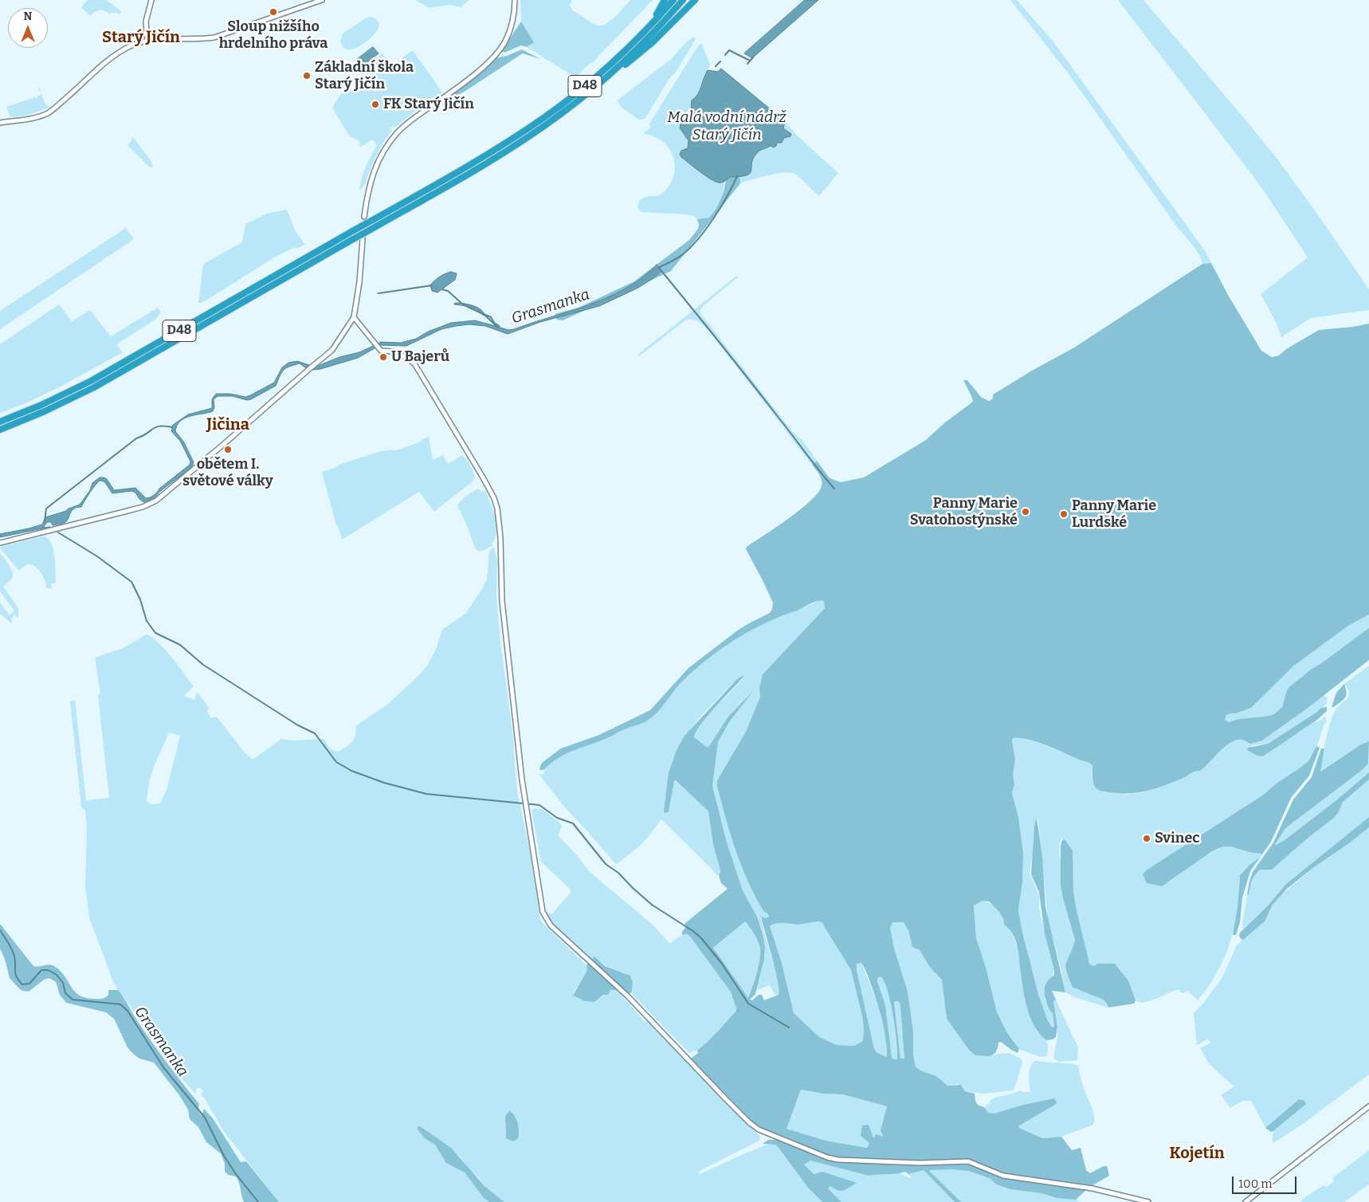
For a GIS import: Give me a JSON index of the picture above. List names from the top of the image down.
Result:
{
  "streets": {
    "highway": ["D48"]
  },
  "districts": ["Starý Jičín", "Jičina", "Kojetín"],
  "water": ["Malá vodní nádrž Starý Jičín", "Grasmanka"],
  "places": [
    "Sloup nižšího hrdelního práva",
    "Základní škola Starý Jičín",
    "FK Starý Jičín",
    "U Bajerů",
    "obětem I. světové války",
    "Panny Marie Svatohostýnské",
    "Panny Marie Lurdské",
    "Svinec"
  ],
  "scale_bar": "100 m",
  "north": "top"
}
